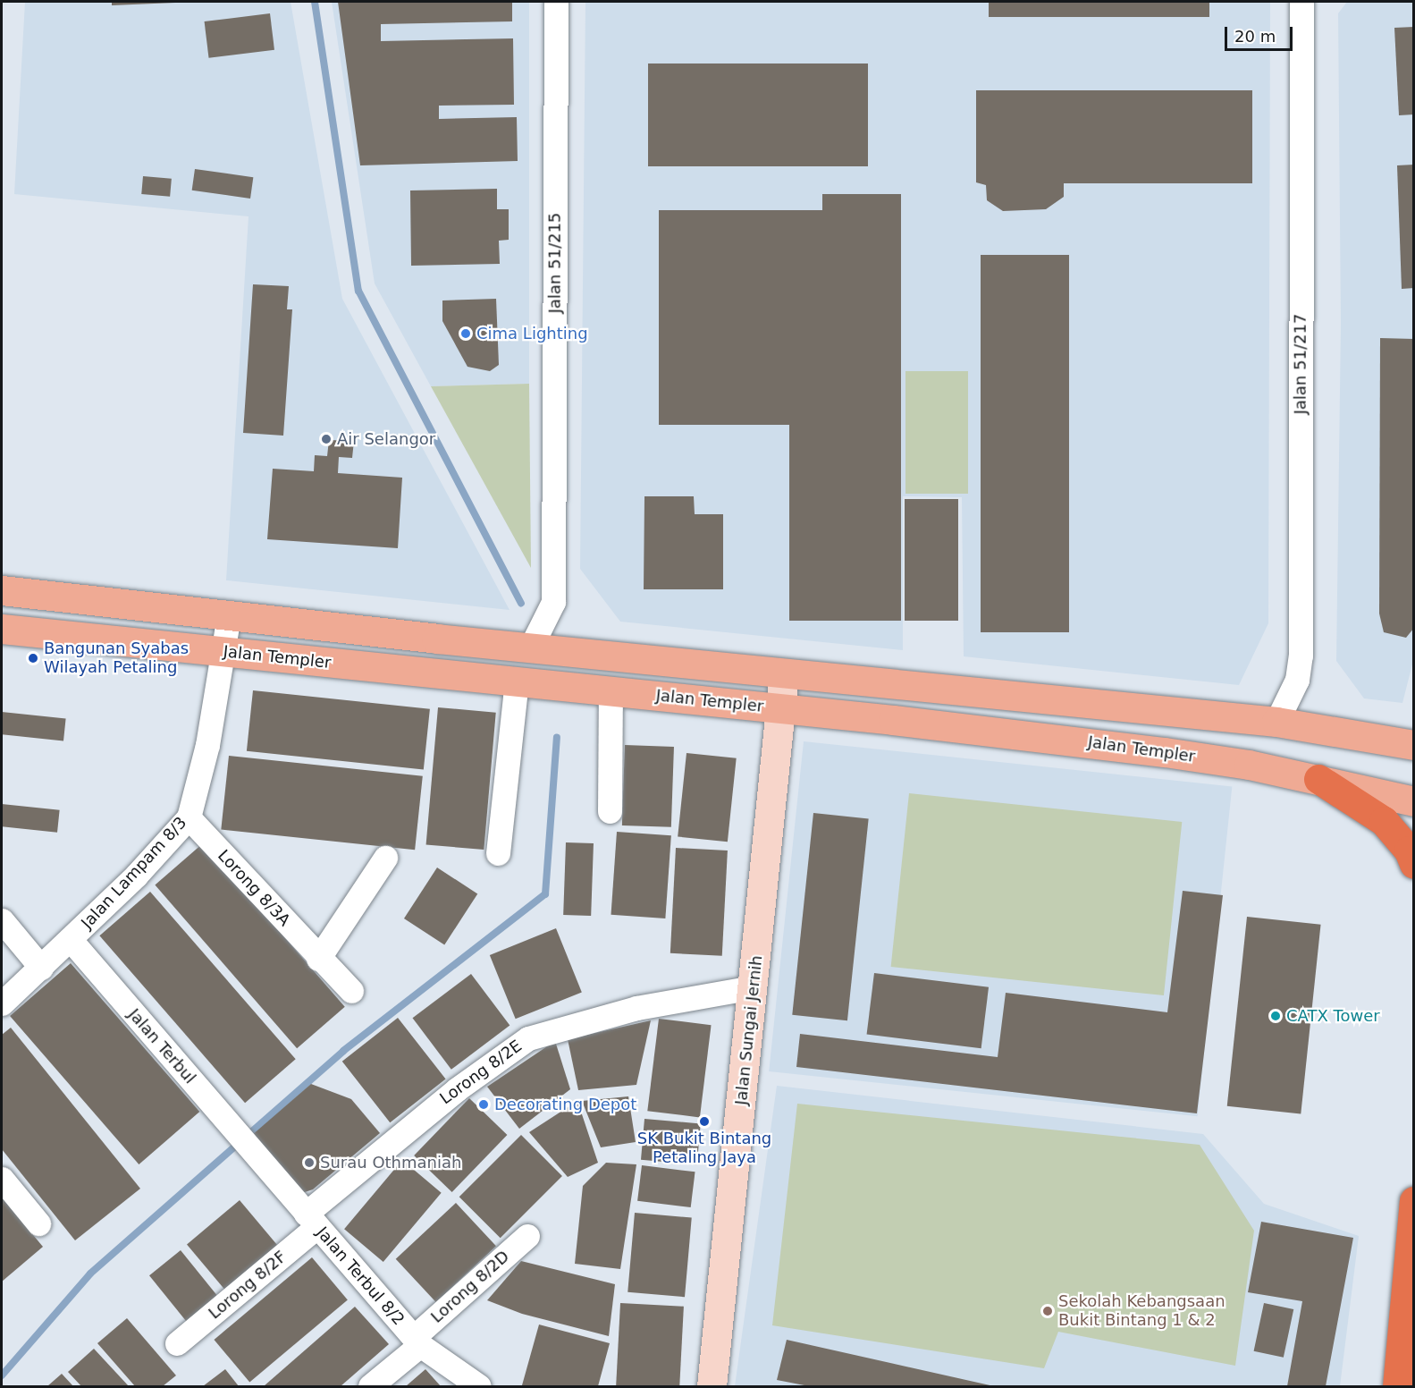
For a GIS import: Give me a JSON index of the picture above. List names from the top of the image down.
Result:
{
  "streets": {
    "main road": ["Jalan Templer"],
    "street": [
      "Jalan 51/215",
      "Jalan 51/217",
      "Jalan Lampam 8/3",
      "Lorong 8/3A",
      "Jalan Sungai Jernih",
      "Jalan Terbul",
      "Lorong 8/2E",
      "Jalan Terbul 8/2",
      "Lorong 8/2F",
      "Lorong 8/2D"
    ]
  },
  "crossings": [
    ["Jalan Templer", "Jalan Lampam 8/3"],
    ["Jalan Templer", "Jalan Sungai Jernih"],
    ["Jalan Lampam 8/3", "Lorong 8/3A"],
    ["Jalan Lampam 8/3", "Jalan Terbul"],
    ["Jalan Sungai Jernih", "Lorong 8/2E"],
    ["Jalan Terbul", "Jalan Terbul 8/2"],
    ["Lorong 8/2E", "Jalan Terbul 8/2"],
    ["Lorong 8/2E", "Lorong 8/2F"],
    ["Jalan Terbul 8/2", "Lorong 8/2F"],
    ["Jalan Terbul 8/2", "Lorong 8/2D"]
  ],
  "places": [
    "Cima Lighting",
    "Air Selangor",
    "Bangunan Syabas Wilayah Petaling",
    "CATX Tower",
    "Decorating Depot",
    "SK Bukit Bintang Petaling Jaya",
    "Surau Othmaniah",
    "Sekolah Kebangsaan Bukit Bintang 1 & 2"
  ],
  "scale_bar": "20 m"
}
